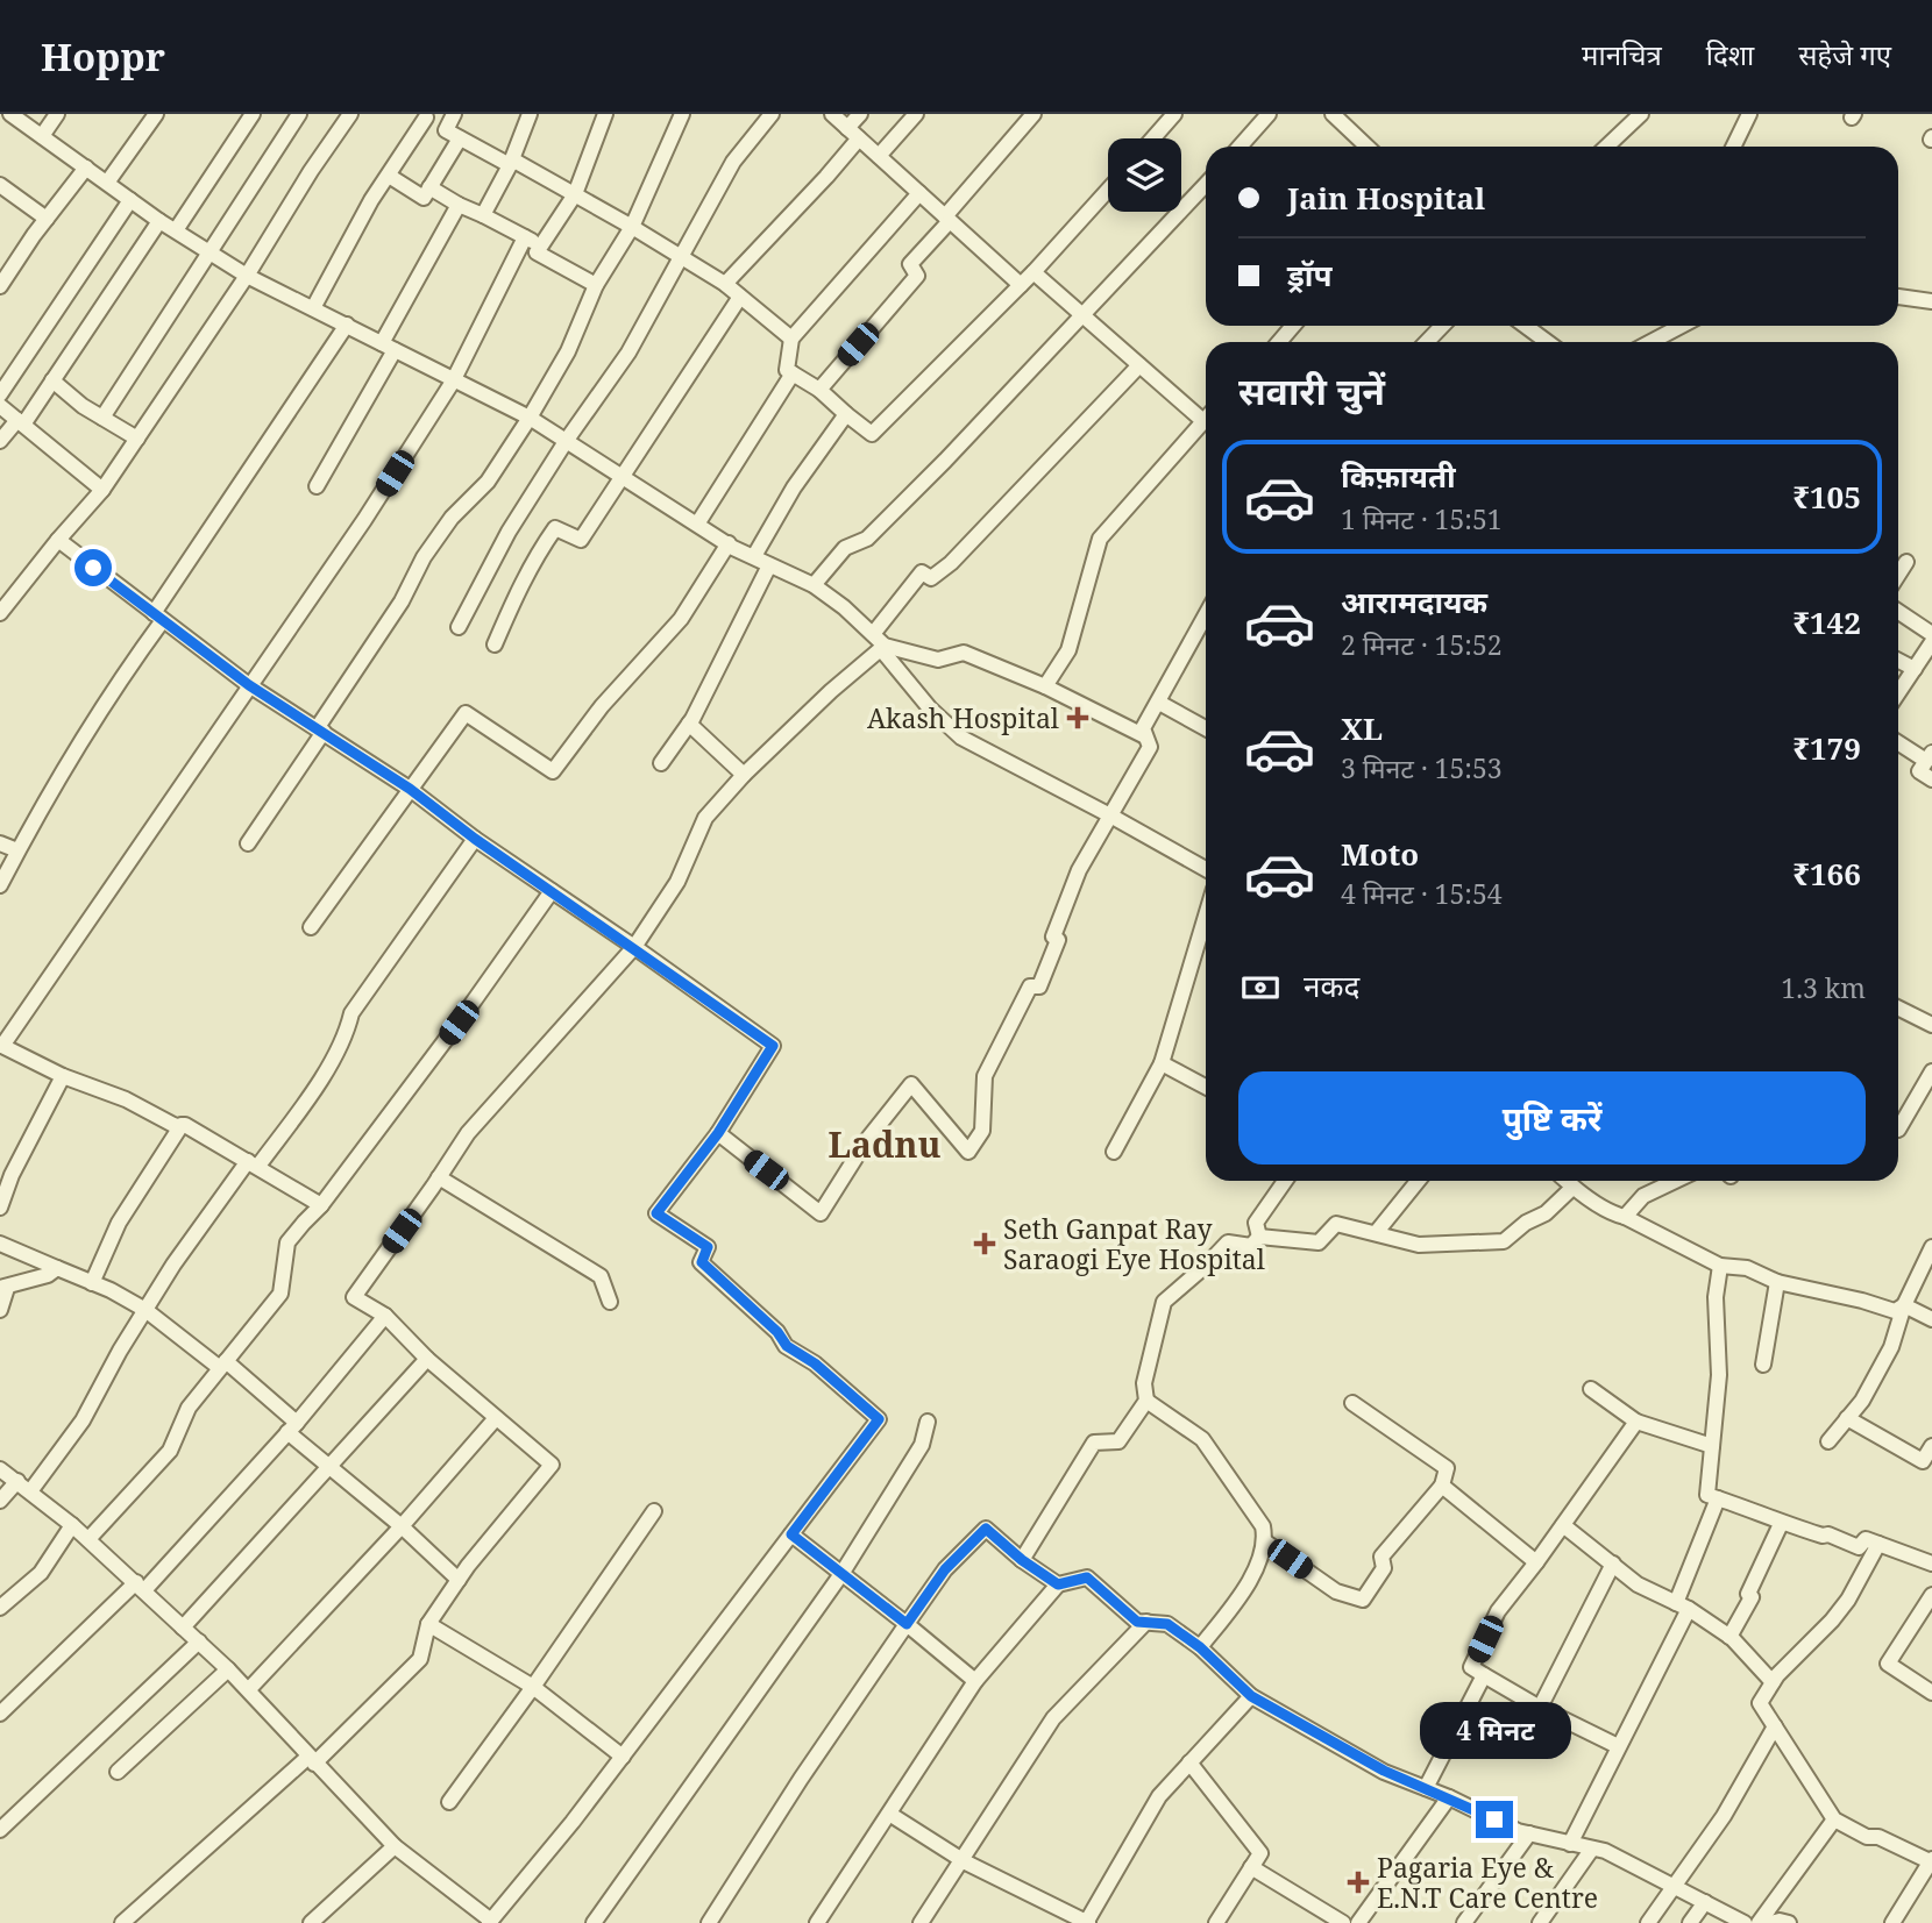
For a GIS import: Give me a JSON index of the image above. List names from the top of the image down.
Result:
{
  "districts": ["Ladnu"],
  "places": {
    "health": ["Akash Hospital", "Seth Ganpat Ray Saraogi Eye Hospital", "Pagaria Eye & E.N.T Care Centre"]
  },
  "page": {
    "header": "Hoppr",
    "nav": ["मानचित्र", "दिशा", "सहेजे गए"],
    "banner": ["Jain Hospital", "ड्रॉप"],
    "heading": "सवारी चुनें",
    "list": [
      {
        "name": "किफ़ायती",
        "note": "1 मिनट · 15:51",
        "value": "₹105"
      },
      {
        "name": "आरामदायक",
        "note": "2 मिनट · 15:52",
        "value": "₹142"
      },
      {
        "name": "XL",
        "note": "3 मिनट · 15:53",
        "value": "₹179"
      },
      {
        "name": "Moto",
        "note": "4 मिनट · 15:54",
        "value": "₹166"
      }
    ],
    "pay": ["नकद", "1.3 km"],
    "buttons": "पुष्टि करें",
    "bubble": "4 मिनट"
  }
}
